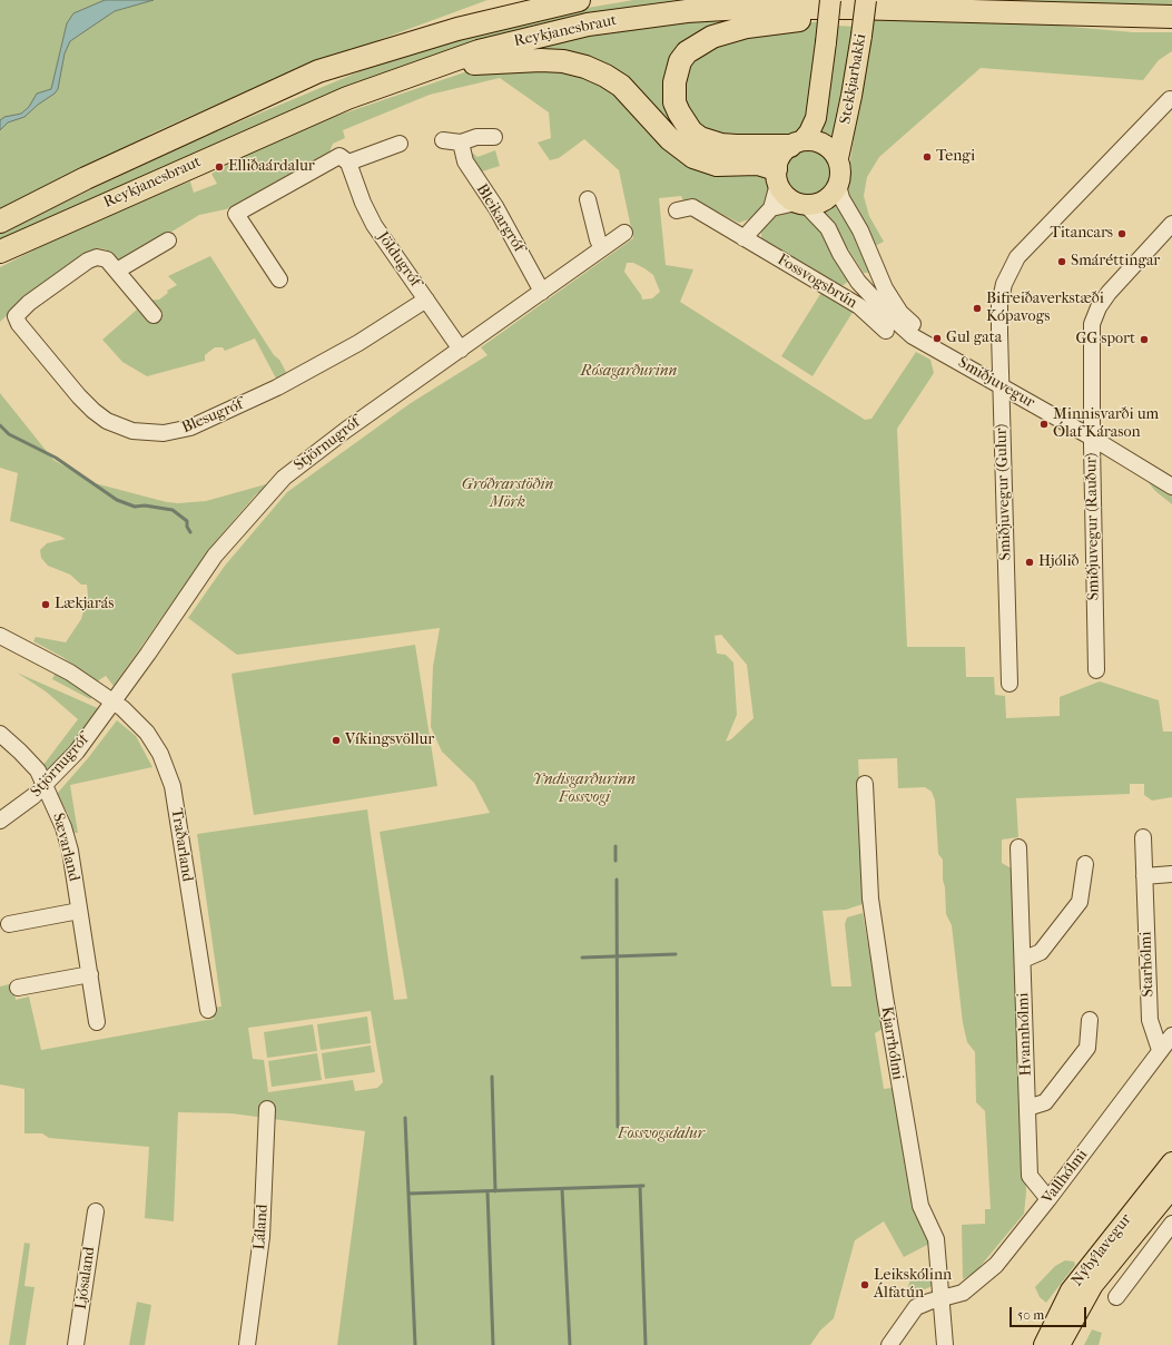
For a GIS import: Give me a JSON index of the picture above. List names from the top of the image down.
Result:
{
  "streets": {
    "highway": ["Reykjanesbraut"],
    "main road": ["Stekkjarbakki", "Nýbýlavegur"],
    "street": [
      "Bleikargróf",
      "Jöldugróf",
      "Fossvogsbrún",
      "Smiðjuvegur",
      "Blesugróf",
      "Stjörnugróf",
      "Smiðjuvegur (Gulur)",
      "Smiðjuvegur (Rauður)",
      "Traðarland",
      "Sævarland",
      "Starhólmi",
      "Hvannhólmi",
      "Kjarrhólmi",
      "Vallhólmi",
      "Láland",
      "Ljósaland"
    ]
  },
  "crossings": [
    ["Reykjanesbraut", "Stekkjarbakki"],
    ["Stekkjarbakki", "Smiðjuvegur"],
    ["Bleikargróf", "Stjörnugróf"],
    ["Jöldugróf", "Blesugróf"],
    ["Jöldugróf", "Stjörnugróf"],
    ["Smiðjuvegur", "Smiðjuvegur (Gulur)"],
    ["Smiðjuvegur", "Smiðjuvegur (Rauður)"],
    ["Stjörnugróf", "Traðarland"],
    ["Stjörnugróf", "Sævarland"],
    ["Starhólmi", "Vallhólmi"],
    ["Hvannhólmi", "Vallhólmi"],
    ["Kjarrhólmi", "Vallhólmi"]
  ],
  "parks": [
    "Rósagarðurinn",
    "Gróðrarstöðin Mörk",
    "Yndisgarðurinn Fossvogi",
    "Fossvogsdalur"
  ],
  "places": [
    "Tengi",
    "Elliðaárdalur",
    "Titancars",
    "Smáréttingar",
    "Bifreiðaverkstæði Kópavogs",
    "Gul gata",
    "GG sport",
    "Minnisvarði um Ólaf Kárason",
    "Hjólið",
    "Lækjarás",
    "Víkingsvöllur",
    "Leikskólinn Álfatún"
  ],
  "scale_bar": "50 m"
}
